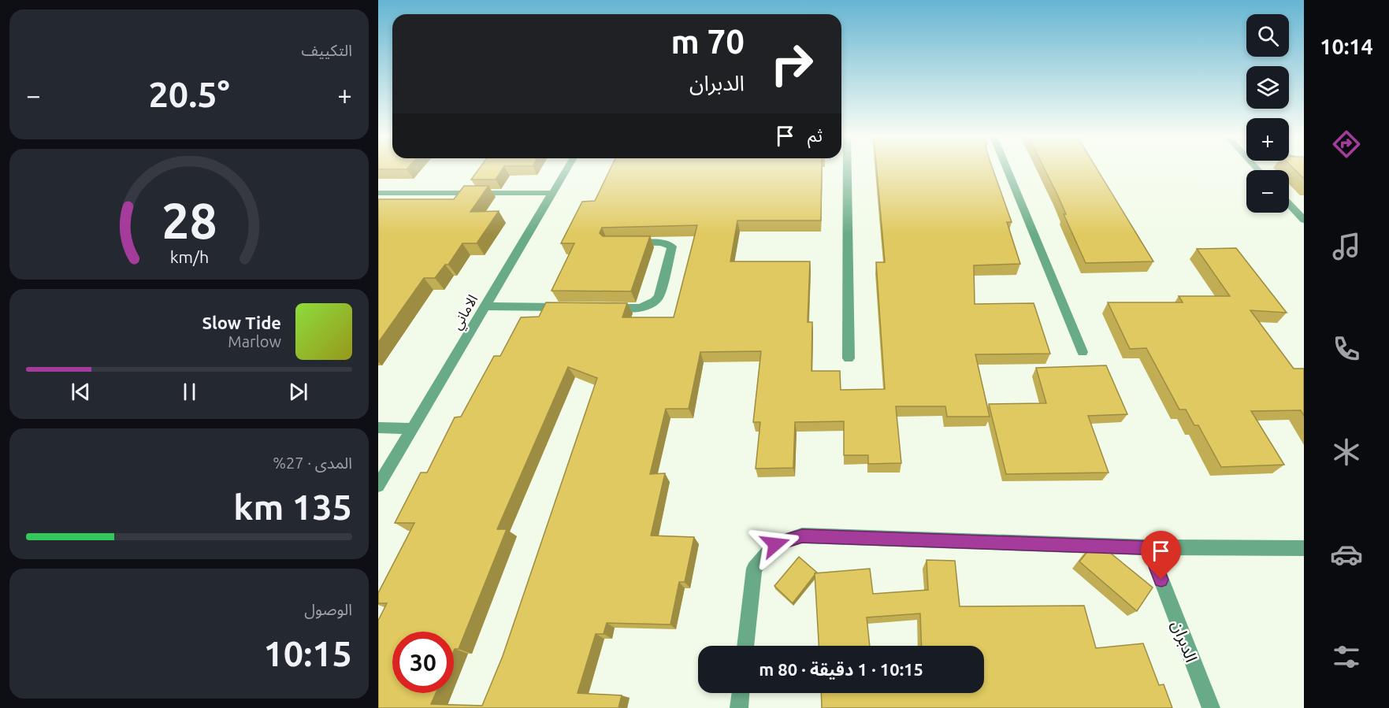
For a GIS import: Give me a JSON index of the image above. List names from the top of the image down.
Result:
{
  "streets": {
    "street": ["الاماني", "الدبران"]
  },
  "page": {
    "tabs": "10:14",
    "tile": [
      "التكييف",
      ["المدى · 27%", "135 km"],
      ["الوصول", "10:15"]
    ],
    "map_buttons": ["+", "−"],
    "turn": ["70 m", "الدبران"],
    "heat": ["−", "20.5°", "+"],
    "then": "ثم",
    "song": ["Slow Tide", "Marlow"],
    "limit": "30",
    "trip": "10:15 · 1 دقيقة · 80 m",
    "gauge": ["28", "km/h"]
  }
}
